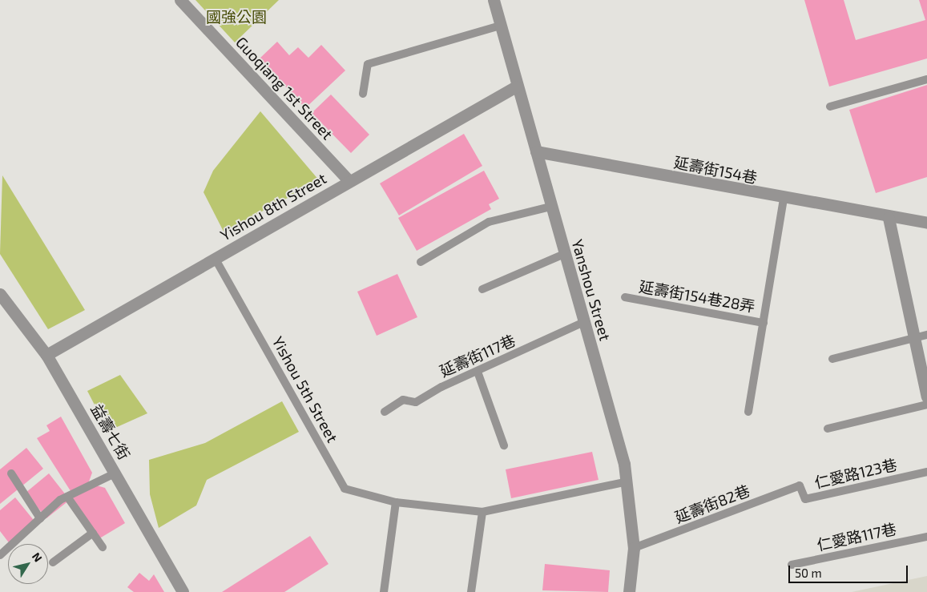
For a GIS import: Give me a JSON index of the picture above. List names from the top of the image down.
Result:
{
  "streets": {
    "street": [
      "Guoqiang 1st Street",
      "延壽街154巷",
      "Yishou 8th Street",
      "Yanshou Street",
      "益壽七街"
    ],
    "lane": [
      "延壽街154巷28弄",
      "延壽街117巷",
      "Yishou 5th Street",
      "仁愛路123巷",
      "延壽街82巷",
      "仁愛路117巷"
    ]
  },
  "crossings": [
    ["Guoqiang 1st Street", "Yishou 8th Street"],
    ["延壽街154巷", "Yanshou Street"],
    ["延壽街154巷", "延壽街154巷28弄"],
    ["Yishou 8th Street", "Yanshou Street"],
    ["Yishou 8th Street", "Yishou 5th Street"],
    ["Yishou 8th Street", "益壽七街"],
    ["Yanshou Street", "延壽街117巷"],
    ["Yanshou Street", "Yishou 5th Street"],
    ["Yanshou Street", "延壽街82巷"],
    ["仁愛路123巷", "延壽街82巷"]
  ],
  "parks": ["國強公園"],
  "scale_bar": "50 m",
  "north": "top right"
}
